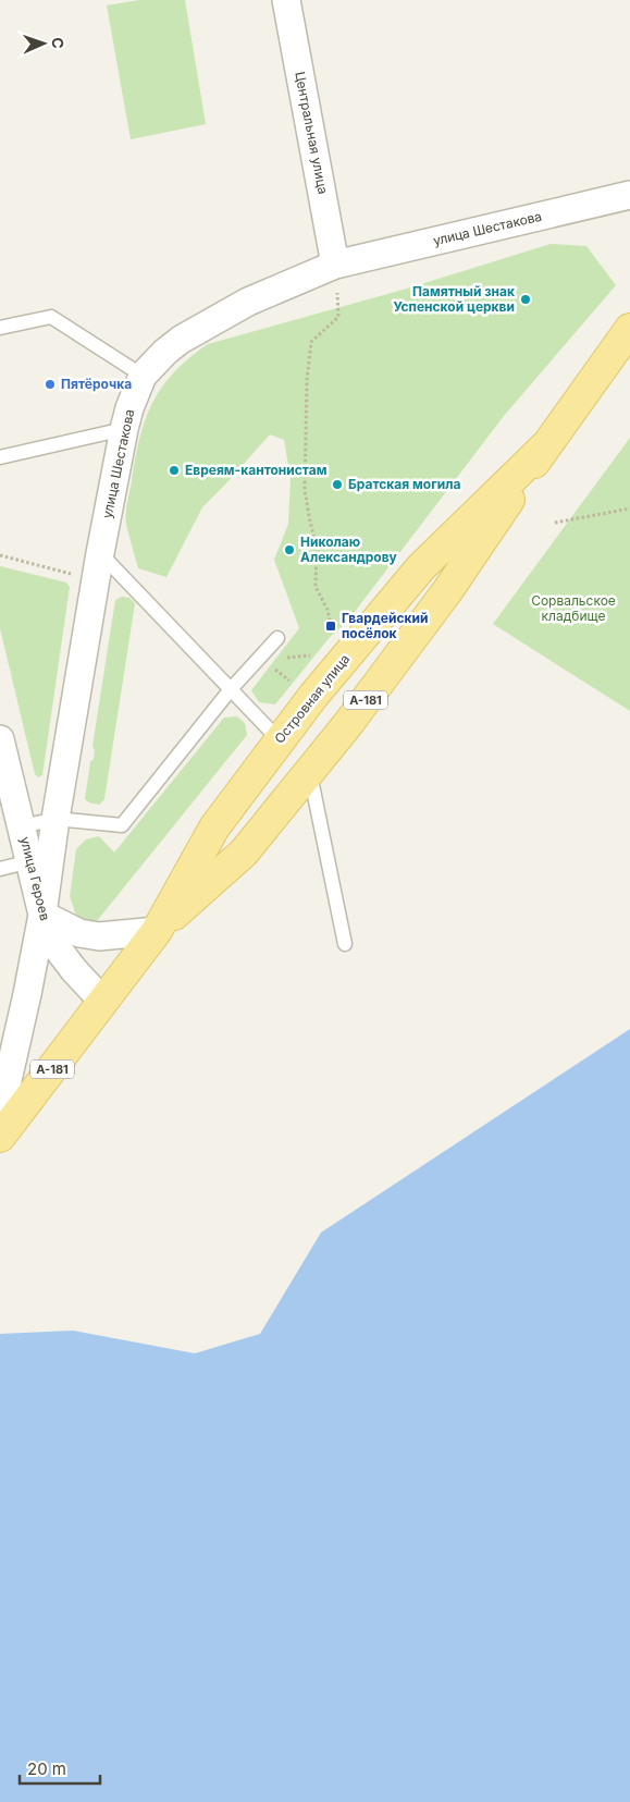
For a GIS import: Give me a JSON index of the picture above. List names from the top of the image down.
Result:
{
  "streets": {
    "main road": ["Островная улица", "А-181"],
    "street": ["Центральная улица", "улица Шестакова", "улица Героев"]
  },
  "crossings": [
    ["Центральная улица", "улица Шестакова"],
    ["улица Шестакова", "улица Героев"],
    ["Островная улица", "улица Героев"]
  ],
  "parks": ["Сорвальское кладбище"],
  "places": {
    "other": [
      "Памятный знак Успенской церкви",
      "Пятёрочка",
      "Евреям-кантонистам",
      "Братская могила",
      "Николаю Александрову"
    ],
    "transit": ["Гвардейский посёлок"]
  },
  "scale_bar": "20 m",
  "north": "right"
}
